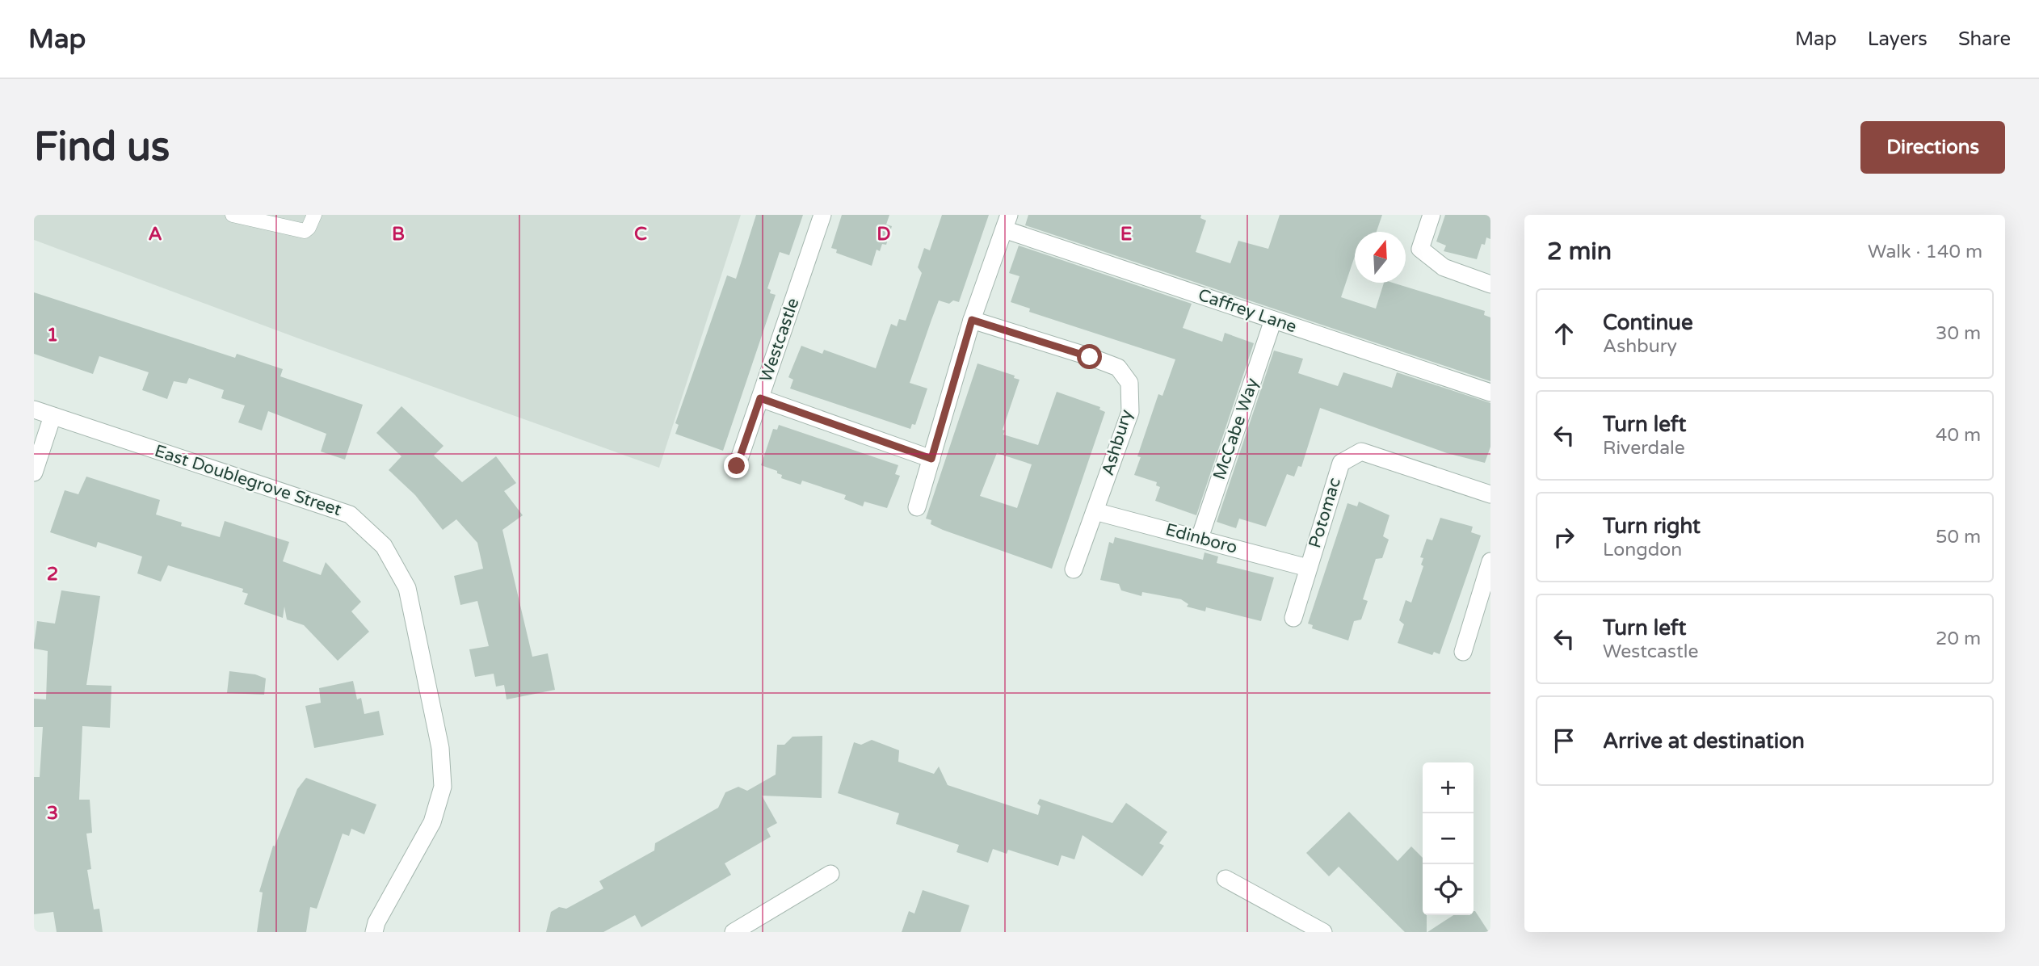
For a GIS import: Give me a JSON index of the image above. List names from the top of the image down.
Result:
{
  "streets": {
    "street": [
      "Caffrey Lane",
      "Westcastle",
      "McCabe Way",
      "Ashbury",
      "East Doublegrove Street",
      "Potomac",
      "Edinboro"
    ]
  },
  "crossings": [
    ["Caffrey Lane", "McCabe Way"],
    ["McCabe Way", "Edinboro"],
    ["Ashbury", "Edinboro"],
    ["Potomac", "Edinboro"]
  ],
  "north": "top",
  "page": {
    "header": "Map",
    "nav": ["Map", "Layers", "Share"],
    "buttons": "Directions",
    "title": "Find us",
    "heading": ["2 min", "Walk · 140 m"],
    "list": [
      ["Continue", "Ashbury", "30 m"],
      ["Turn left", "Riverdale", "40 m"],
      ["Turn right", "Longdon", "50 m"],
      ["Turn left", "Westcastle", "20 m"],
      "Arrive at destination"
    ],
    "map_buttons": ["+", "−"]
  },
  "grid": {
    "columns": [
      "A",
      "B",
      "C",
      "D",
      "E"
    ],
    "rows": ["1", "2", "3"]
  }
}
